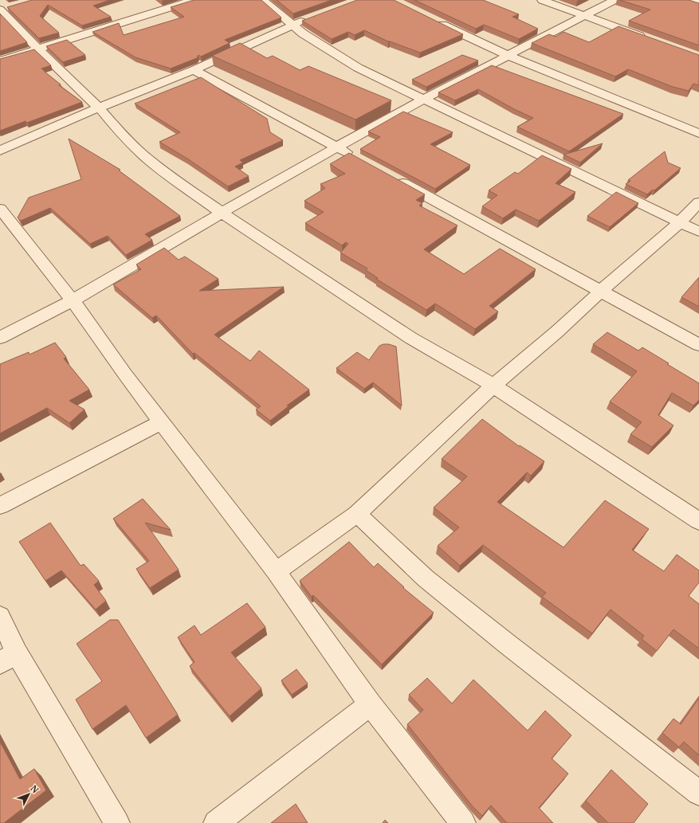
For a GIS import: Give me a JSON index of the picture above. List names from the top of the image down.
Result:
{
  "north": "top right"
}
